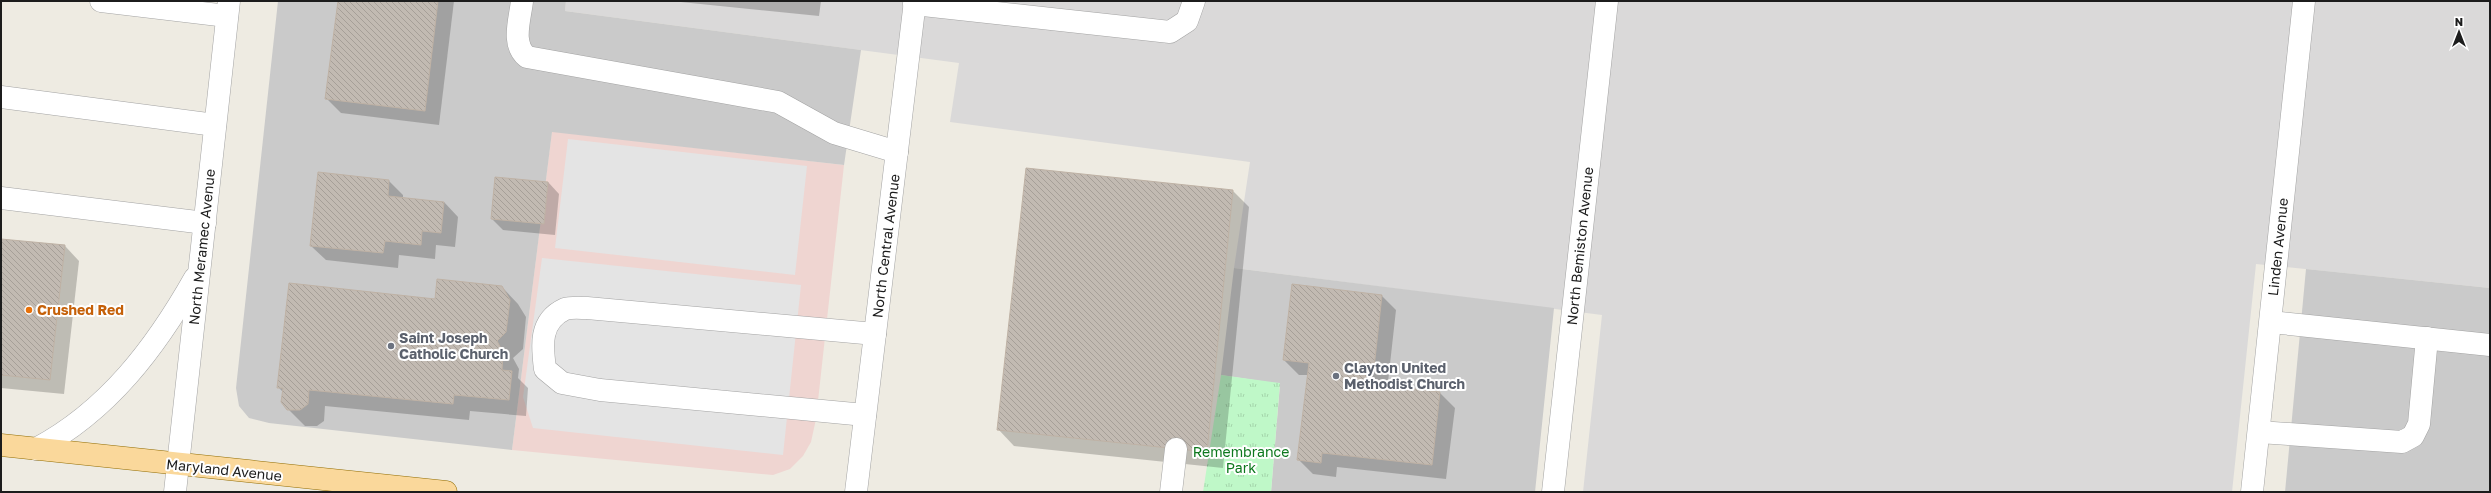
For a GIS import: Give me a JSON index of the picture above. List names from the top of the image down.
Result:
{
  "streets": {
    "main road": ["Maryland Avenue"],
    "street": [
      "North Central Avenue",
      "North Bemiston Avenue",
      "North Meramec Avenue",
      "Linden Avenue"
    ]
  },
  "crossings": [
    ["North Meramec Avenue", "Maryland Avenue"]
  ],
  "parks": ["Remembrance Park"],
  "places": ["Crushed Red", "Saint Joseph Catholic Church", "Clayton United Methodist Church"],
  "north": "top"
}
